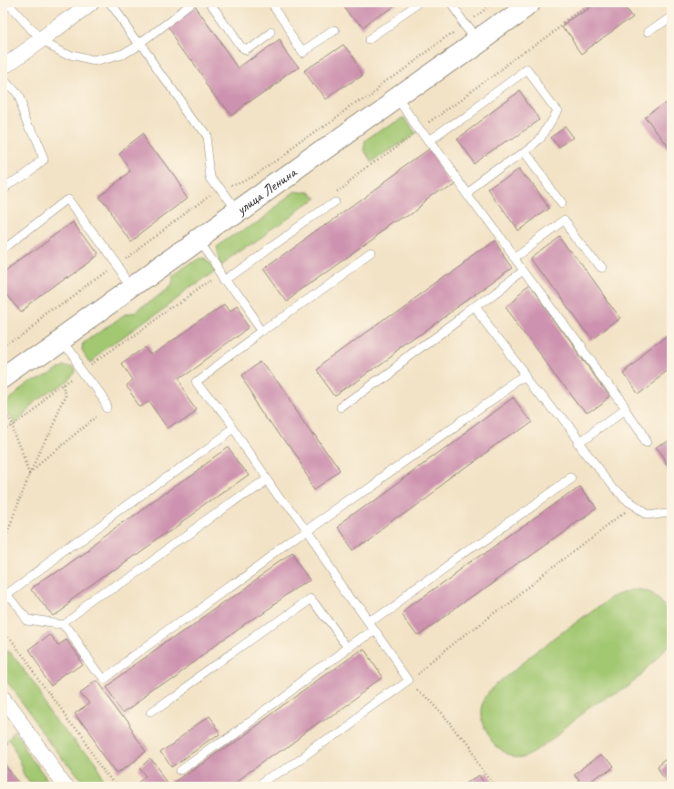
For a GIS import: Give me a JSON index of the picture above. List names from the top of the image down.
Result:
{
  "streets": {
    "street": ["улица Ленина"]
  }
}
